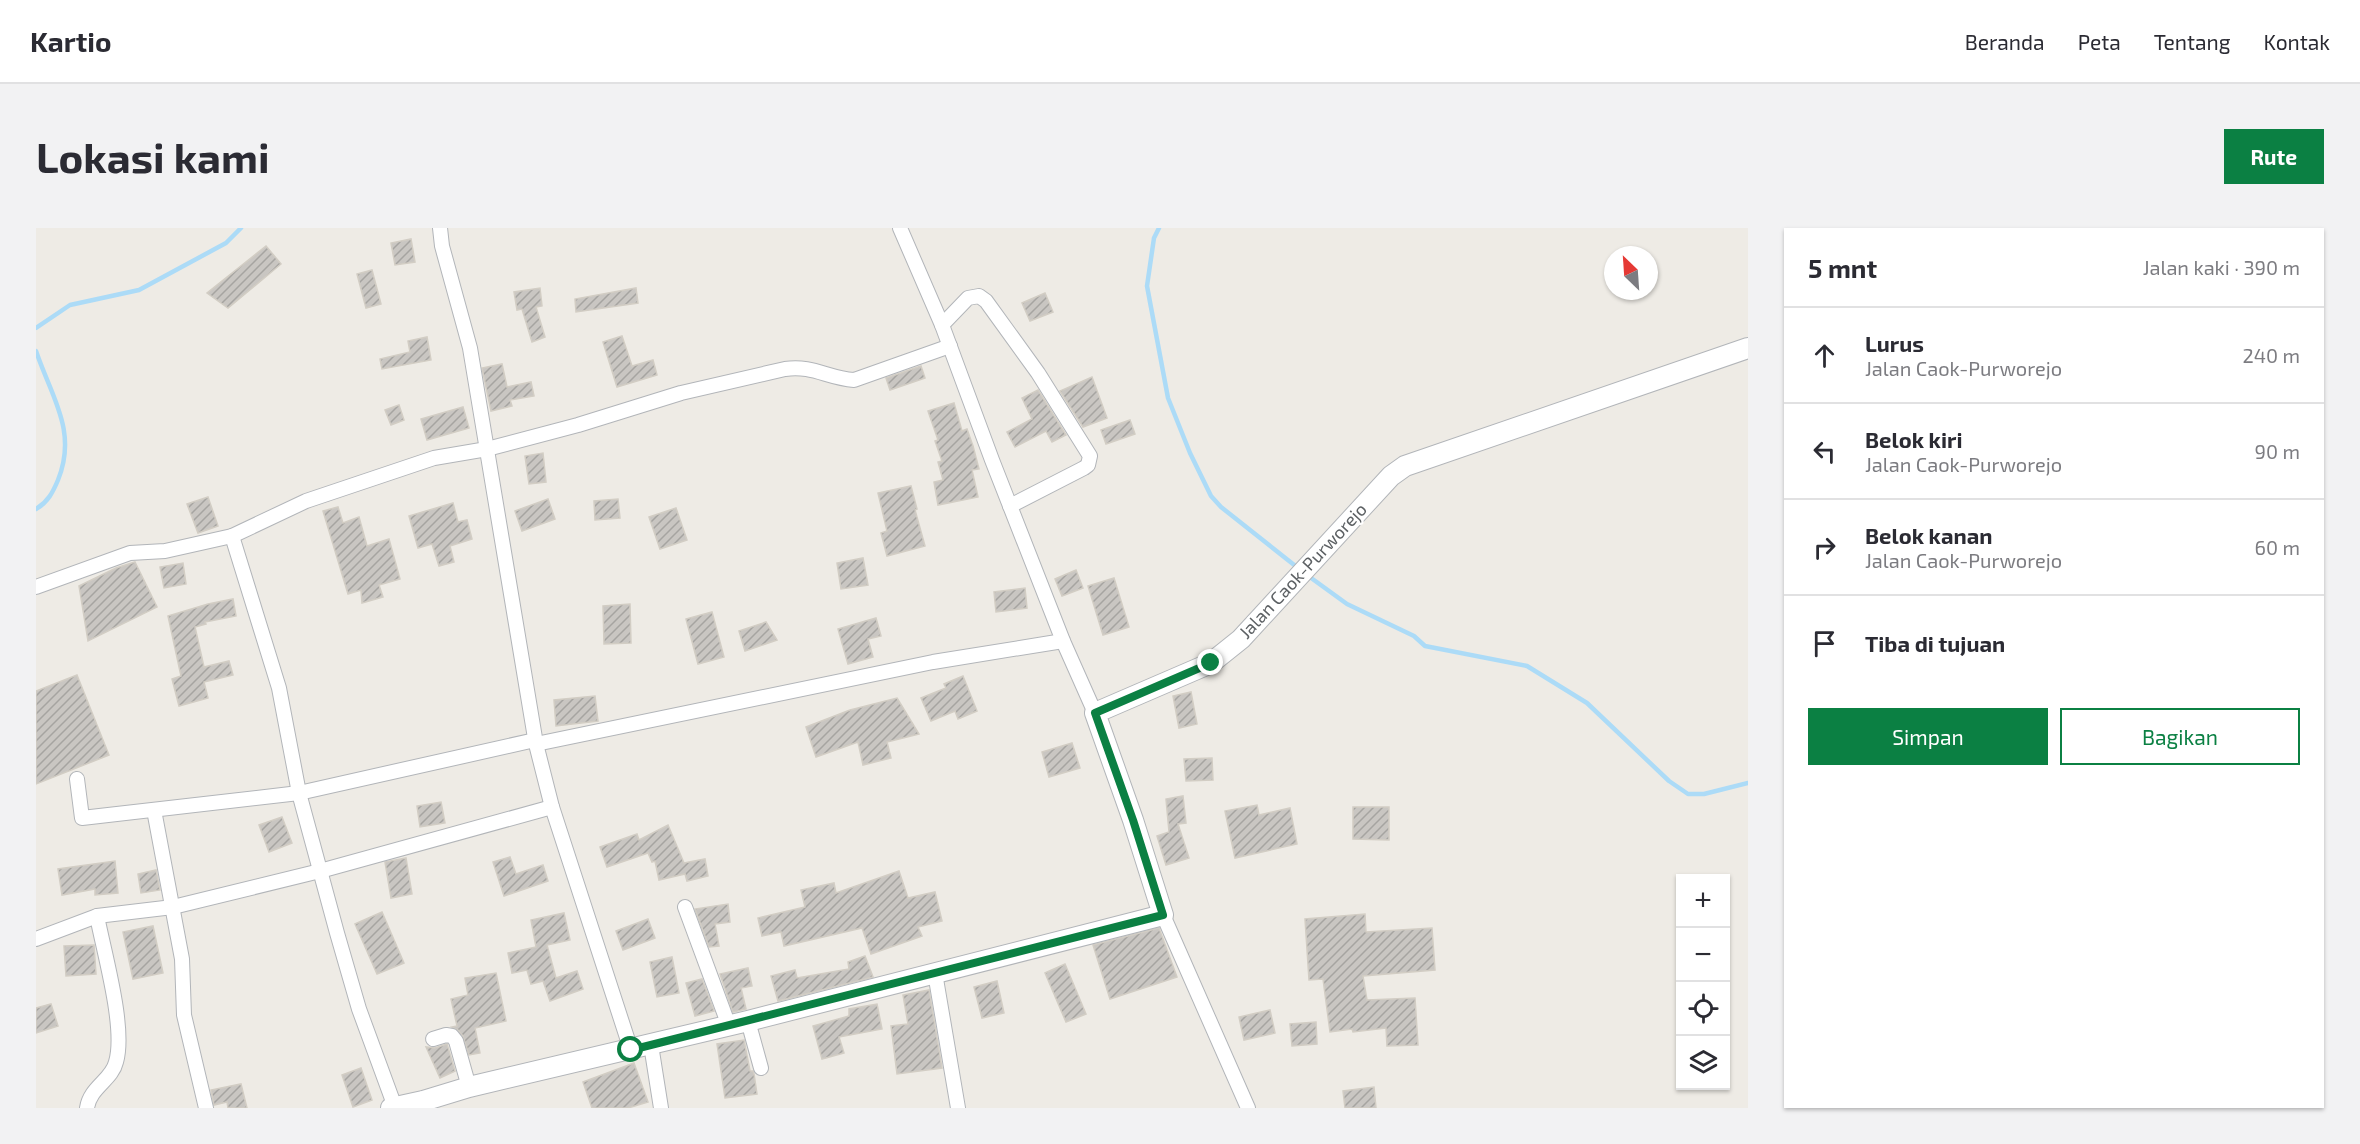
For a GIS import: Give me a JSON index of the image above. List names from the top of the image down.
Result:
{
  "streets": {
    "street": ["Jalan Caok-Purworejo"]
  },
  "north": "top left",
  "page": {
    "header": "Kartio",
    "nav": [
      "Beranda",
      "Peta",
      "Tentang",
      "Kontak"
    ],
    "buttons": [
      "Rute",
      ["Simpan", "Bagikan"]
    ],
    "title": "Lokasi kami",
    "heading": ["5 mnt", "Jalan kaki · 390 m"],
    "list": [
      ["Lurus", "Jalan Caok-Purworejo", "240 m"],
      ["Belok kiri", "Jalan Caok-Purworejo", "90 m"],
      ["Belok kanan", "Jalan Caok-Purworejo", "60 m"],
      "Tiba di tujuan"
    ],
    "map_buttons": ["+", "−"]
  }
}
